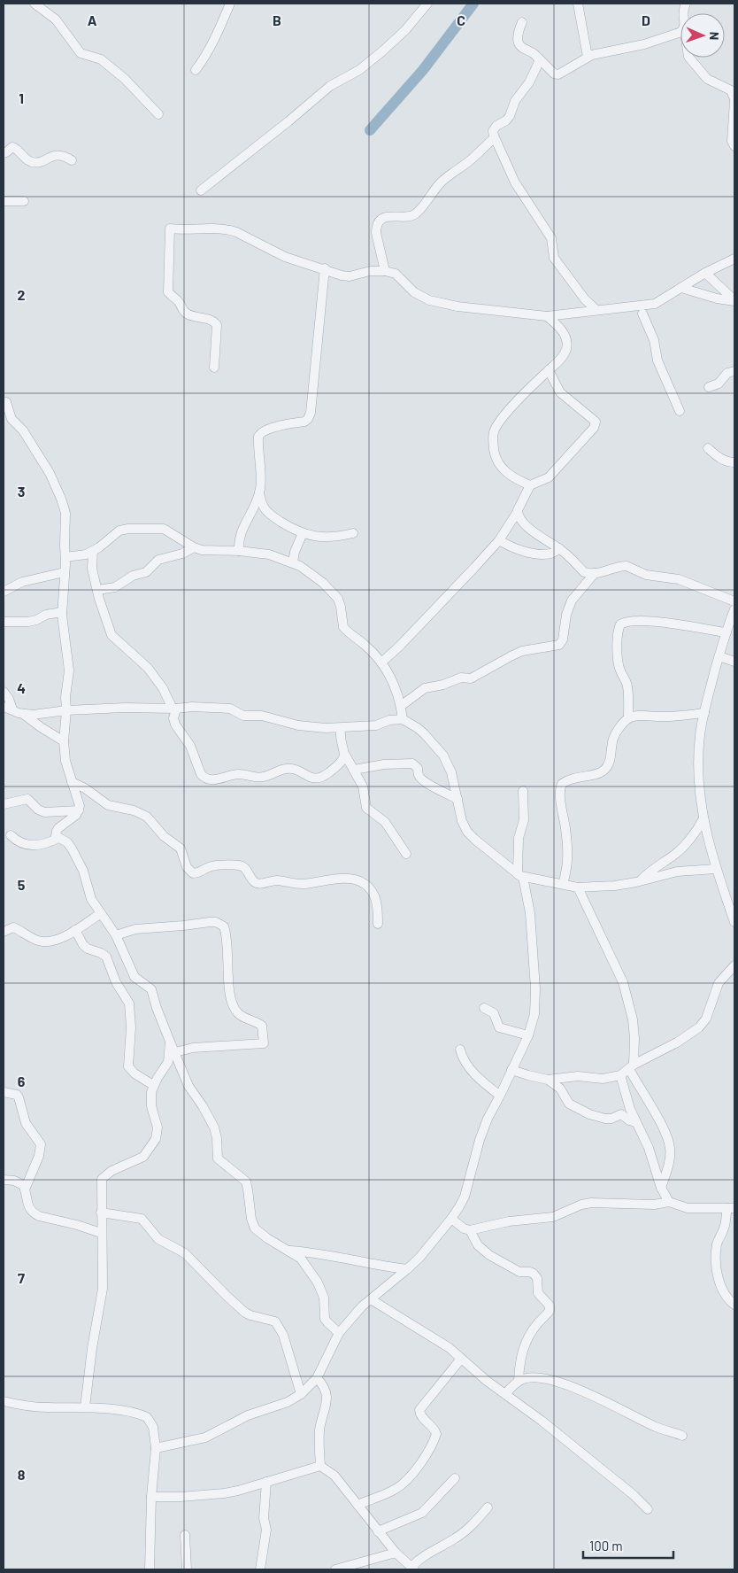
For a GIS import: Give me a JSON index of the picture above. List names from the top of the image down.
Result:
{
  "scale_bar": "100 m",
  "north": "right",
  "grid": {
    "columns": [
      "A",
      "B",
      "C",
      "D"
    ],
    "rows": [
      "1",
      "2",
      "3",
      "4",
      "5",
      "6",
      "7",
      "8"
    ]
  }
}
